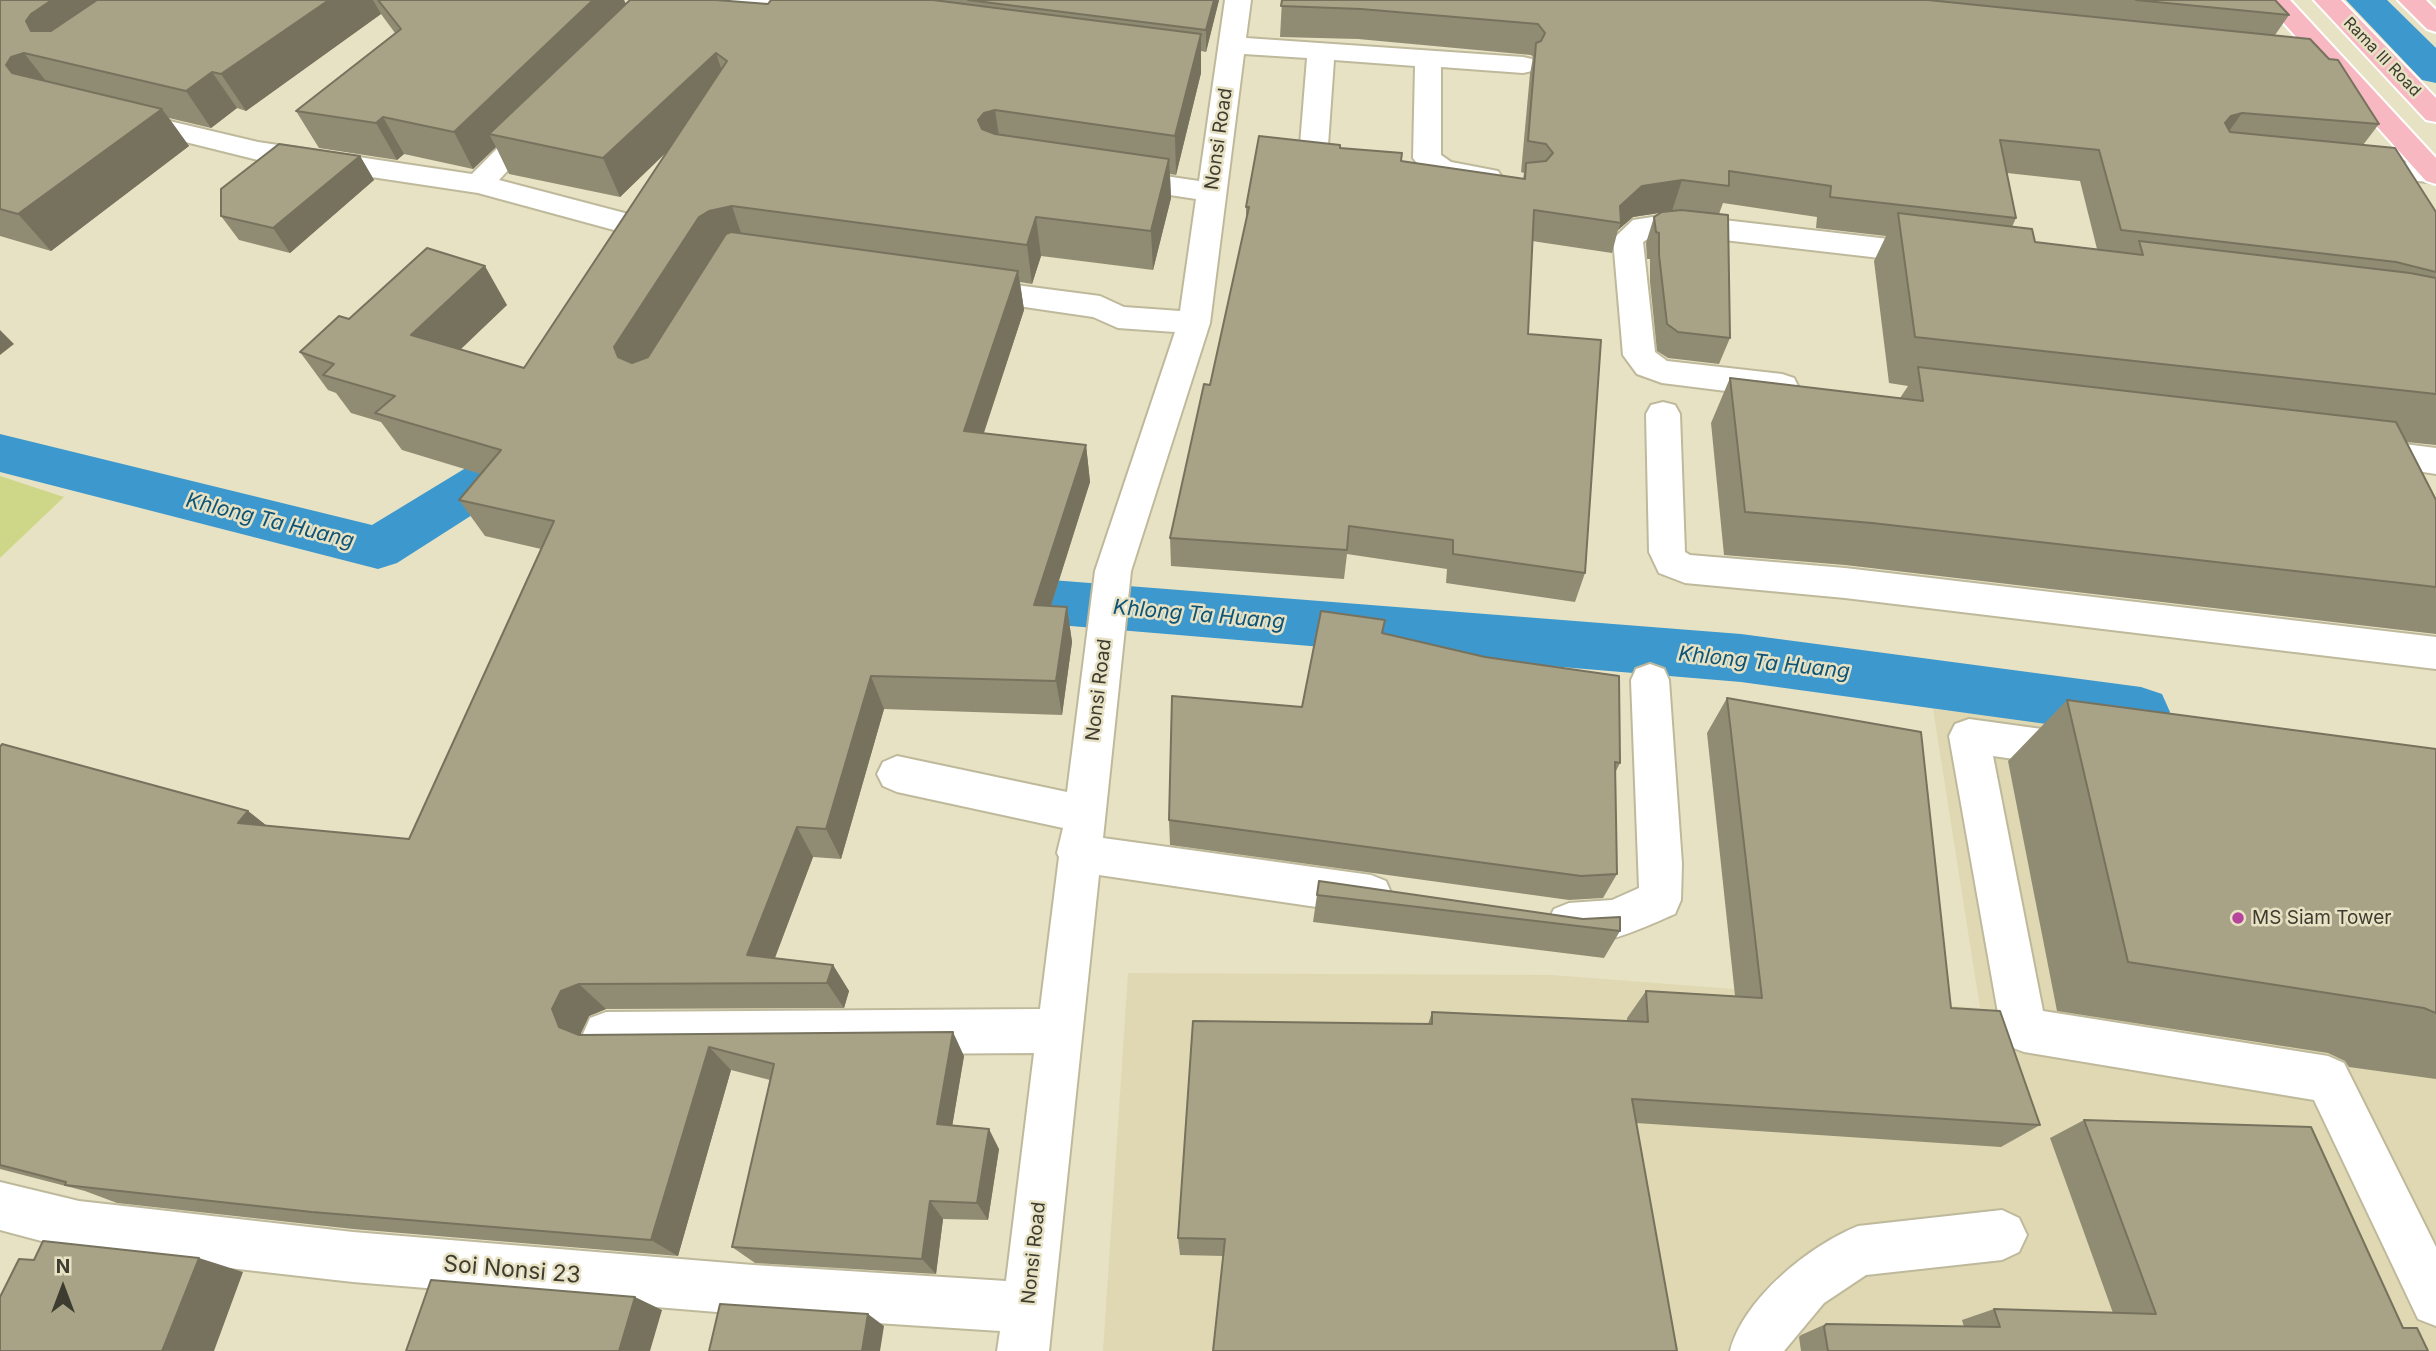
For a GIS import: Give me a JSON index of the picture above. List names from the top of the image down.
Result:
{
  "streets": {
    "main road": ["Rama III Road"],
    "street": ["Nonsi Road", "Soi Nonsi 23"]
  },
  "crossings": [
    ["Nonsi Road", "Soi Nonsi 23"]
  ],
  "water": ["Khlong Ta Huang"],
  "places": ["MS Siam Tower"],
  "north": "top"
}
